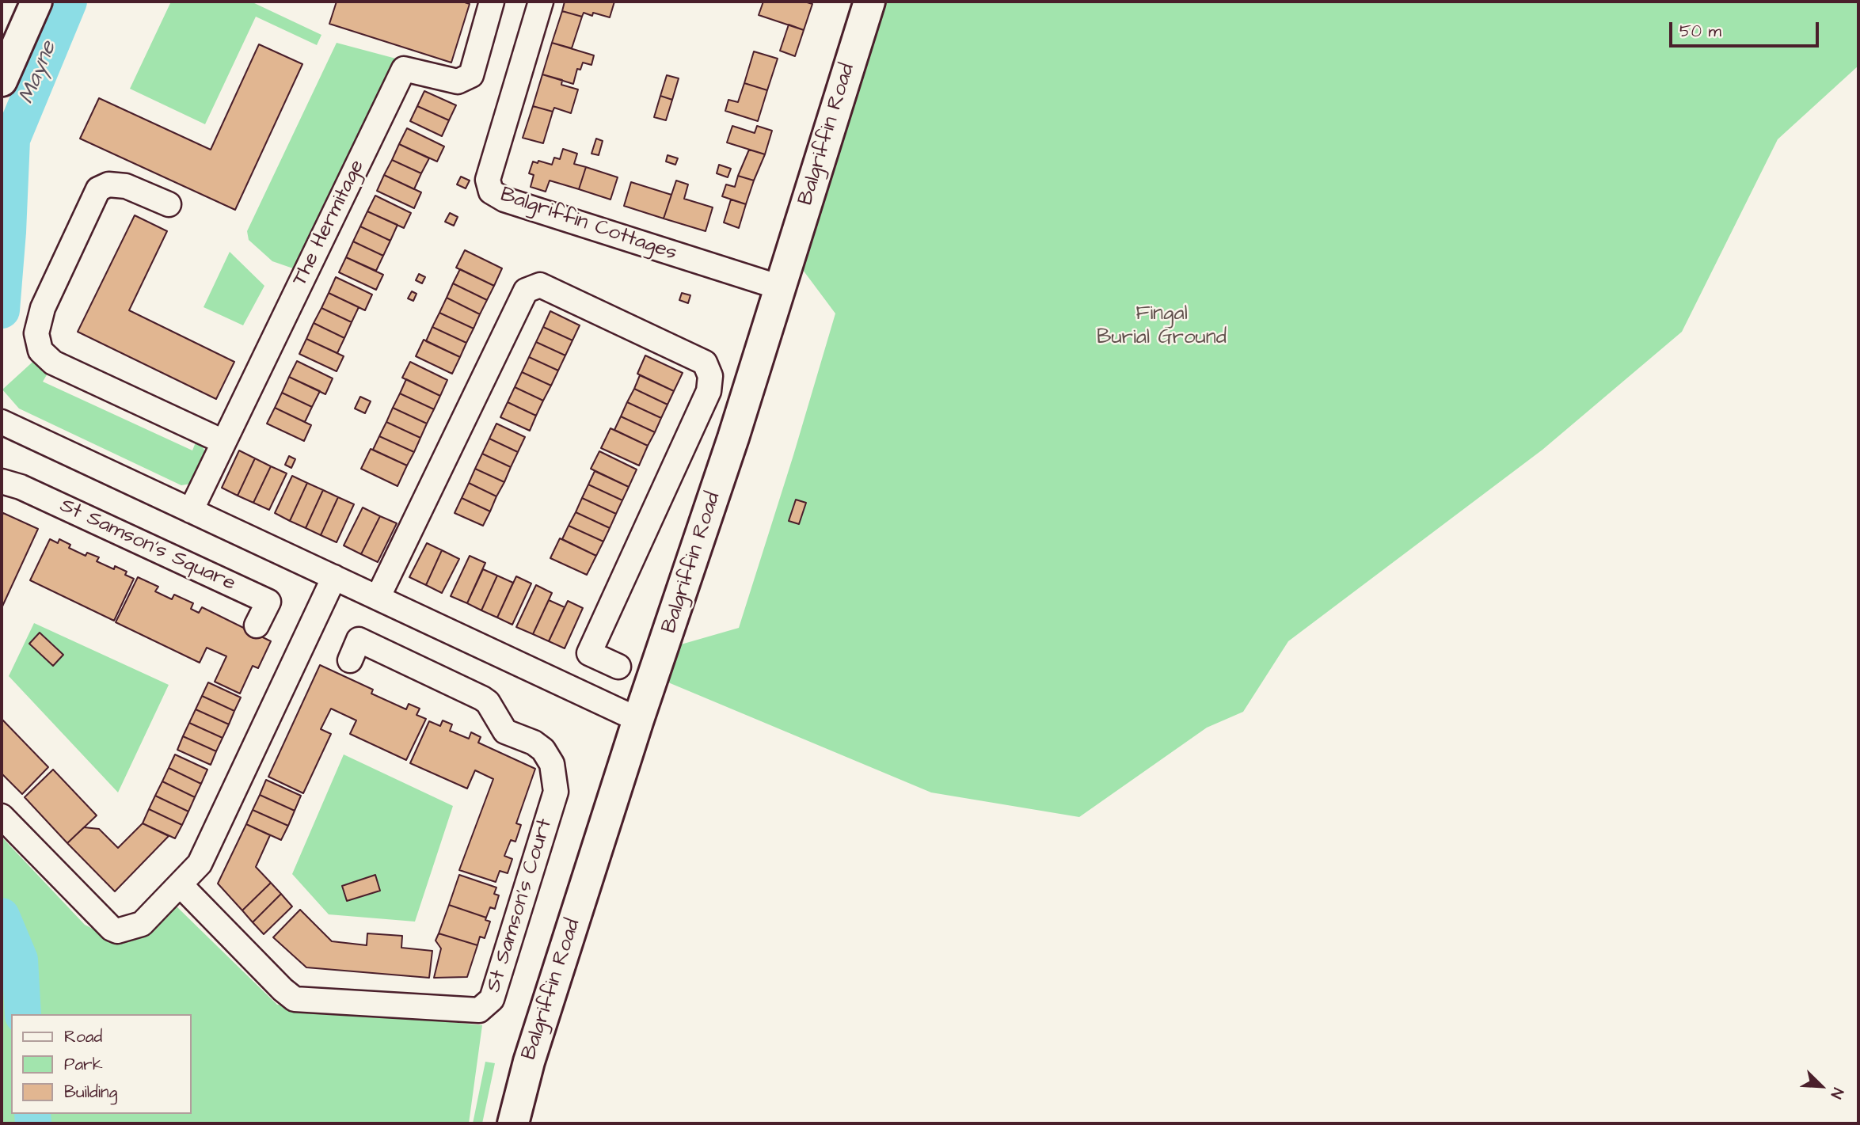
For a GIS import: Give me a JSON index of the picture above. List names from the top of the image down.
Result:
{
  "streets": {
    "main road": ["Balgriffin Road"],
    "street": [
      "The Hermitage",
      "Balgriffin Cottages",
      "St Samson's Square",
      "St Samson's Court"
    ]
  },
  "crossings": [
    ["Balgriffin Road", "Balgriffin Cottages"]
  ],
  "water": ["Mayne"],
  "parks": ["Fingal Burial Ground"],
  "legend": ["Road", "Park", "Building"],
  "scale_bar": "50 m",
  "north": "bottom right"
}
